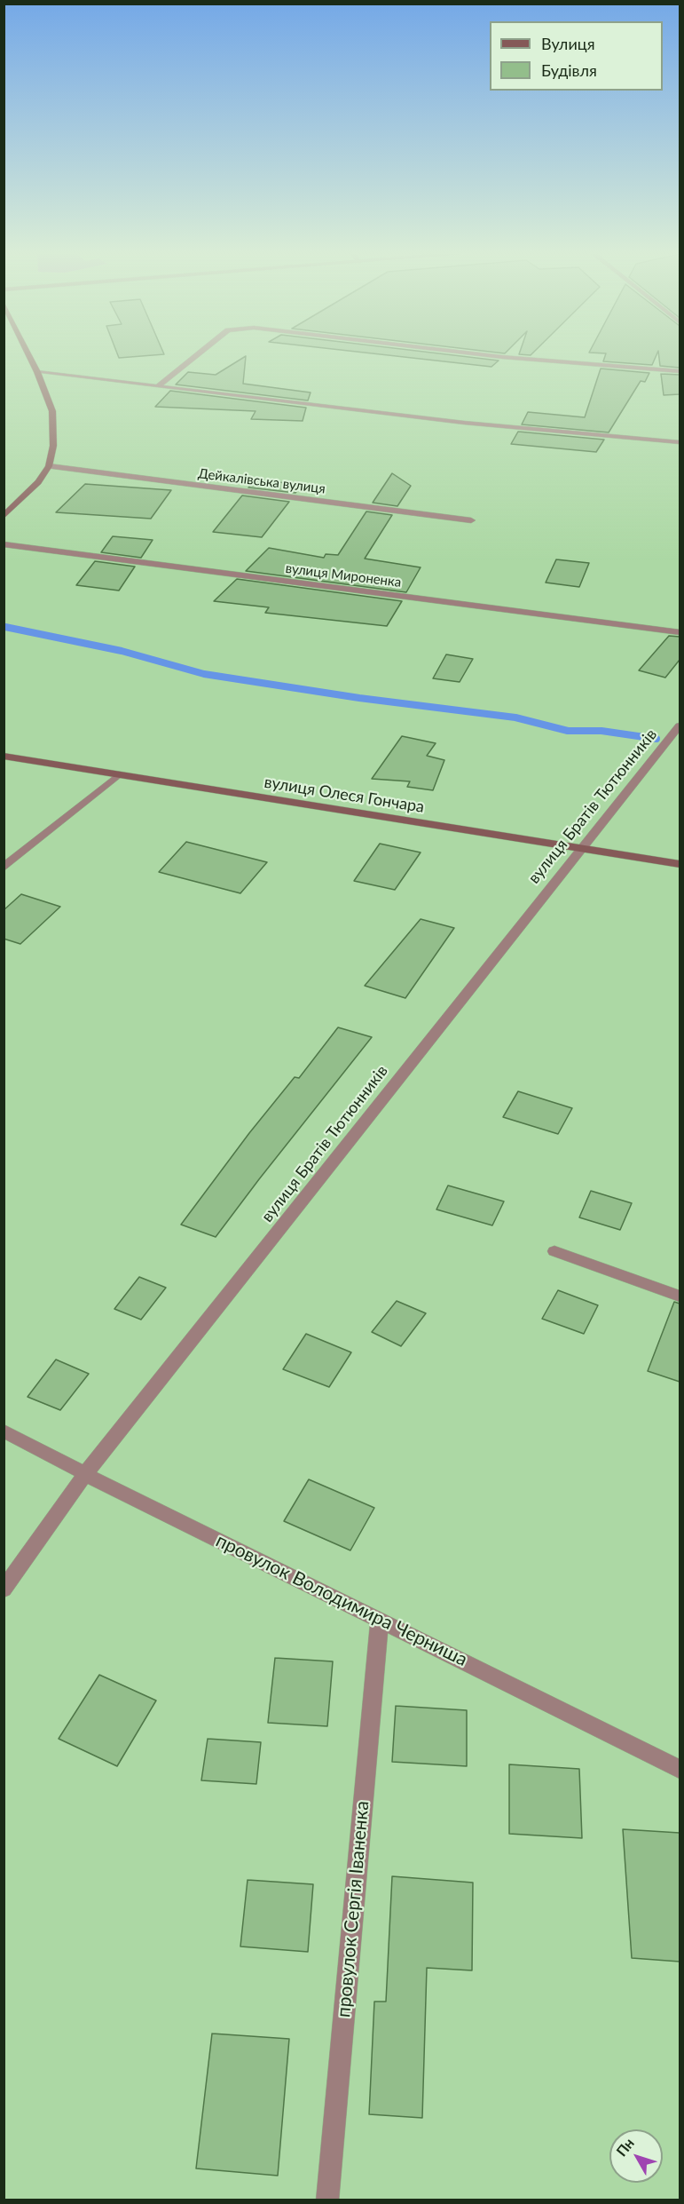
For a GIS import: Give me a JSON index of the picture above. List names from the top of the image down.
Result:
{
  "streets": {
    "main road": ["вулиця Олеся Гончара"],
    "street": [
      "Дейкалівська вулиця",
      "вулиця Мироненка",
      "вулиця Братів Тютюнників",
      "провулок Володимира Черниша",
      "провулок Сергія Іваненка"
    ]
  },
  "crossings": [
    ["вулиця Олеся Гончара", "вулиця Братів Тютюнників"],
    ["вулиця Братів Тютюнників", "провулок Володимира Черниша"],
    ["провулок Володимира Черниша", "провулок Сергія Іваненка"]
  ],
  "legend": ["Вулиця", "Будівля"],
  "north": "top left"
}
